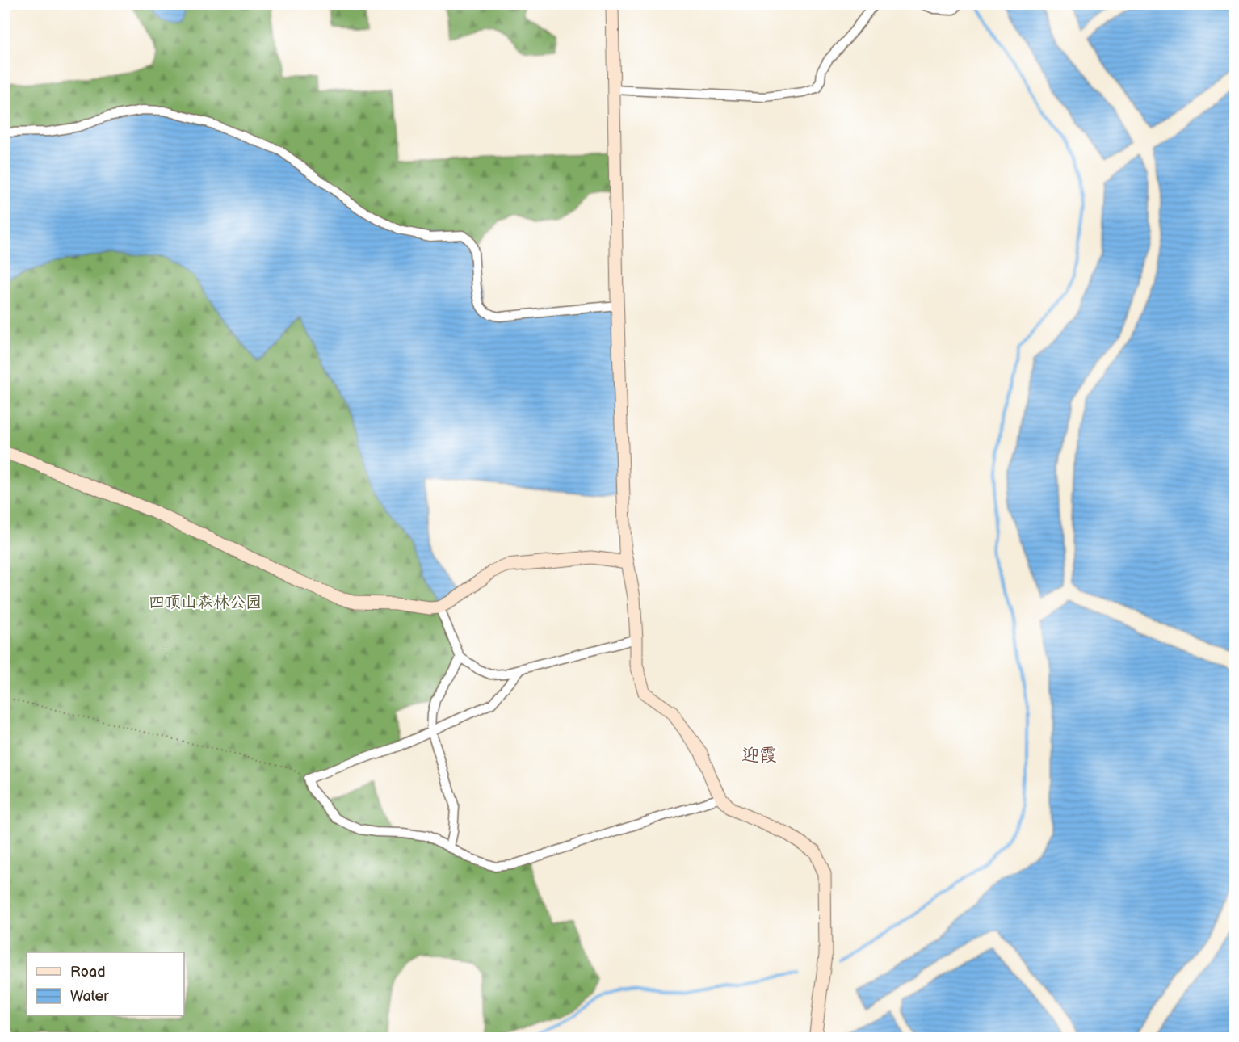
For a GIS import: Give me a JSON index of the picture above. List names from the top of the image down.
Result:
{
  "districts": ["迎霞"],
  "parks": ["四顶山森林公园"],
  "legend": ["Road", "Water"]
}
